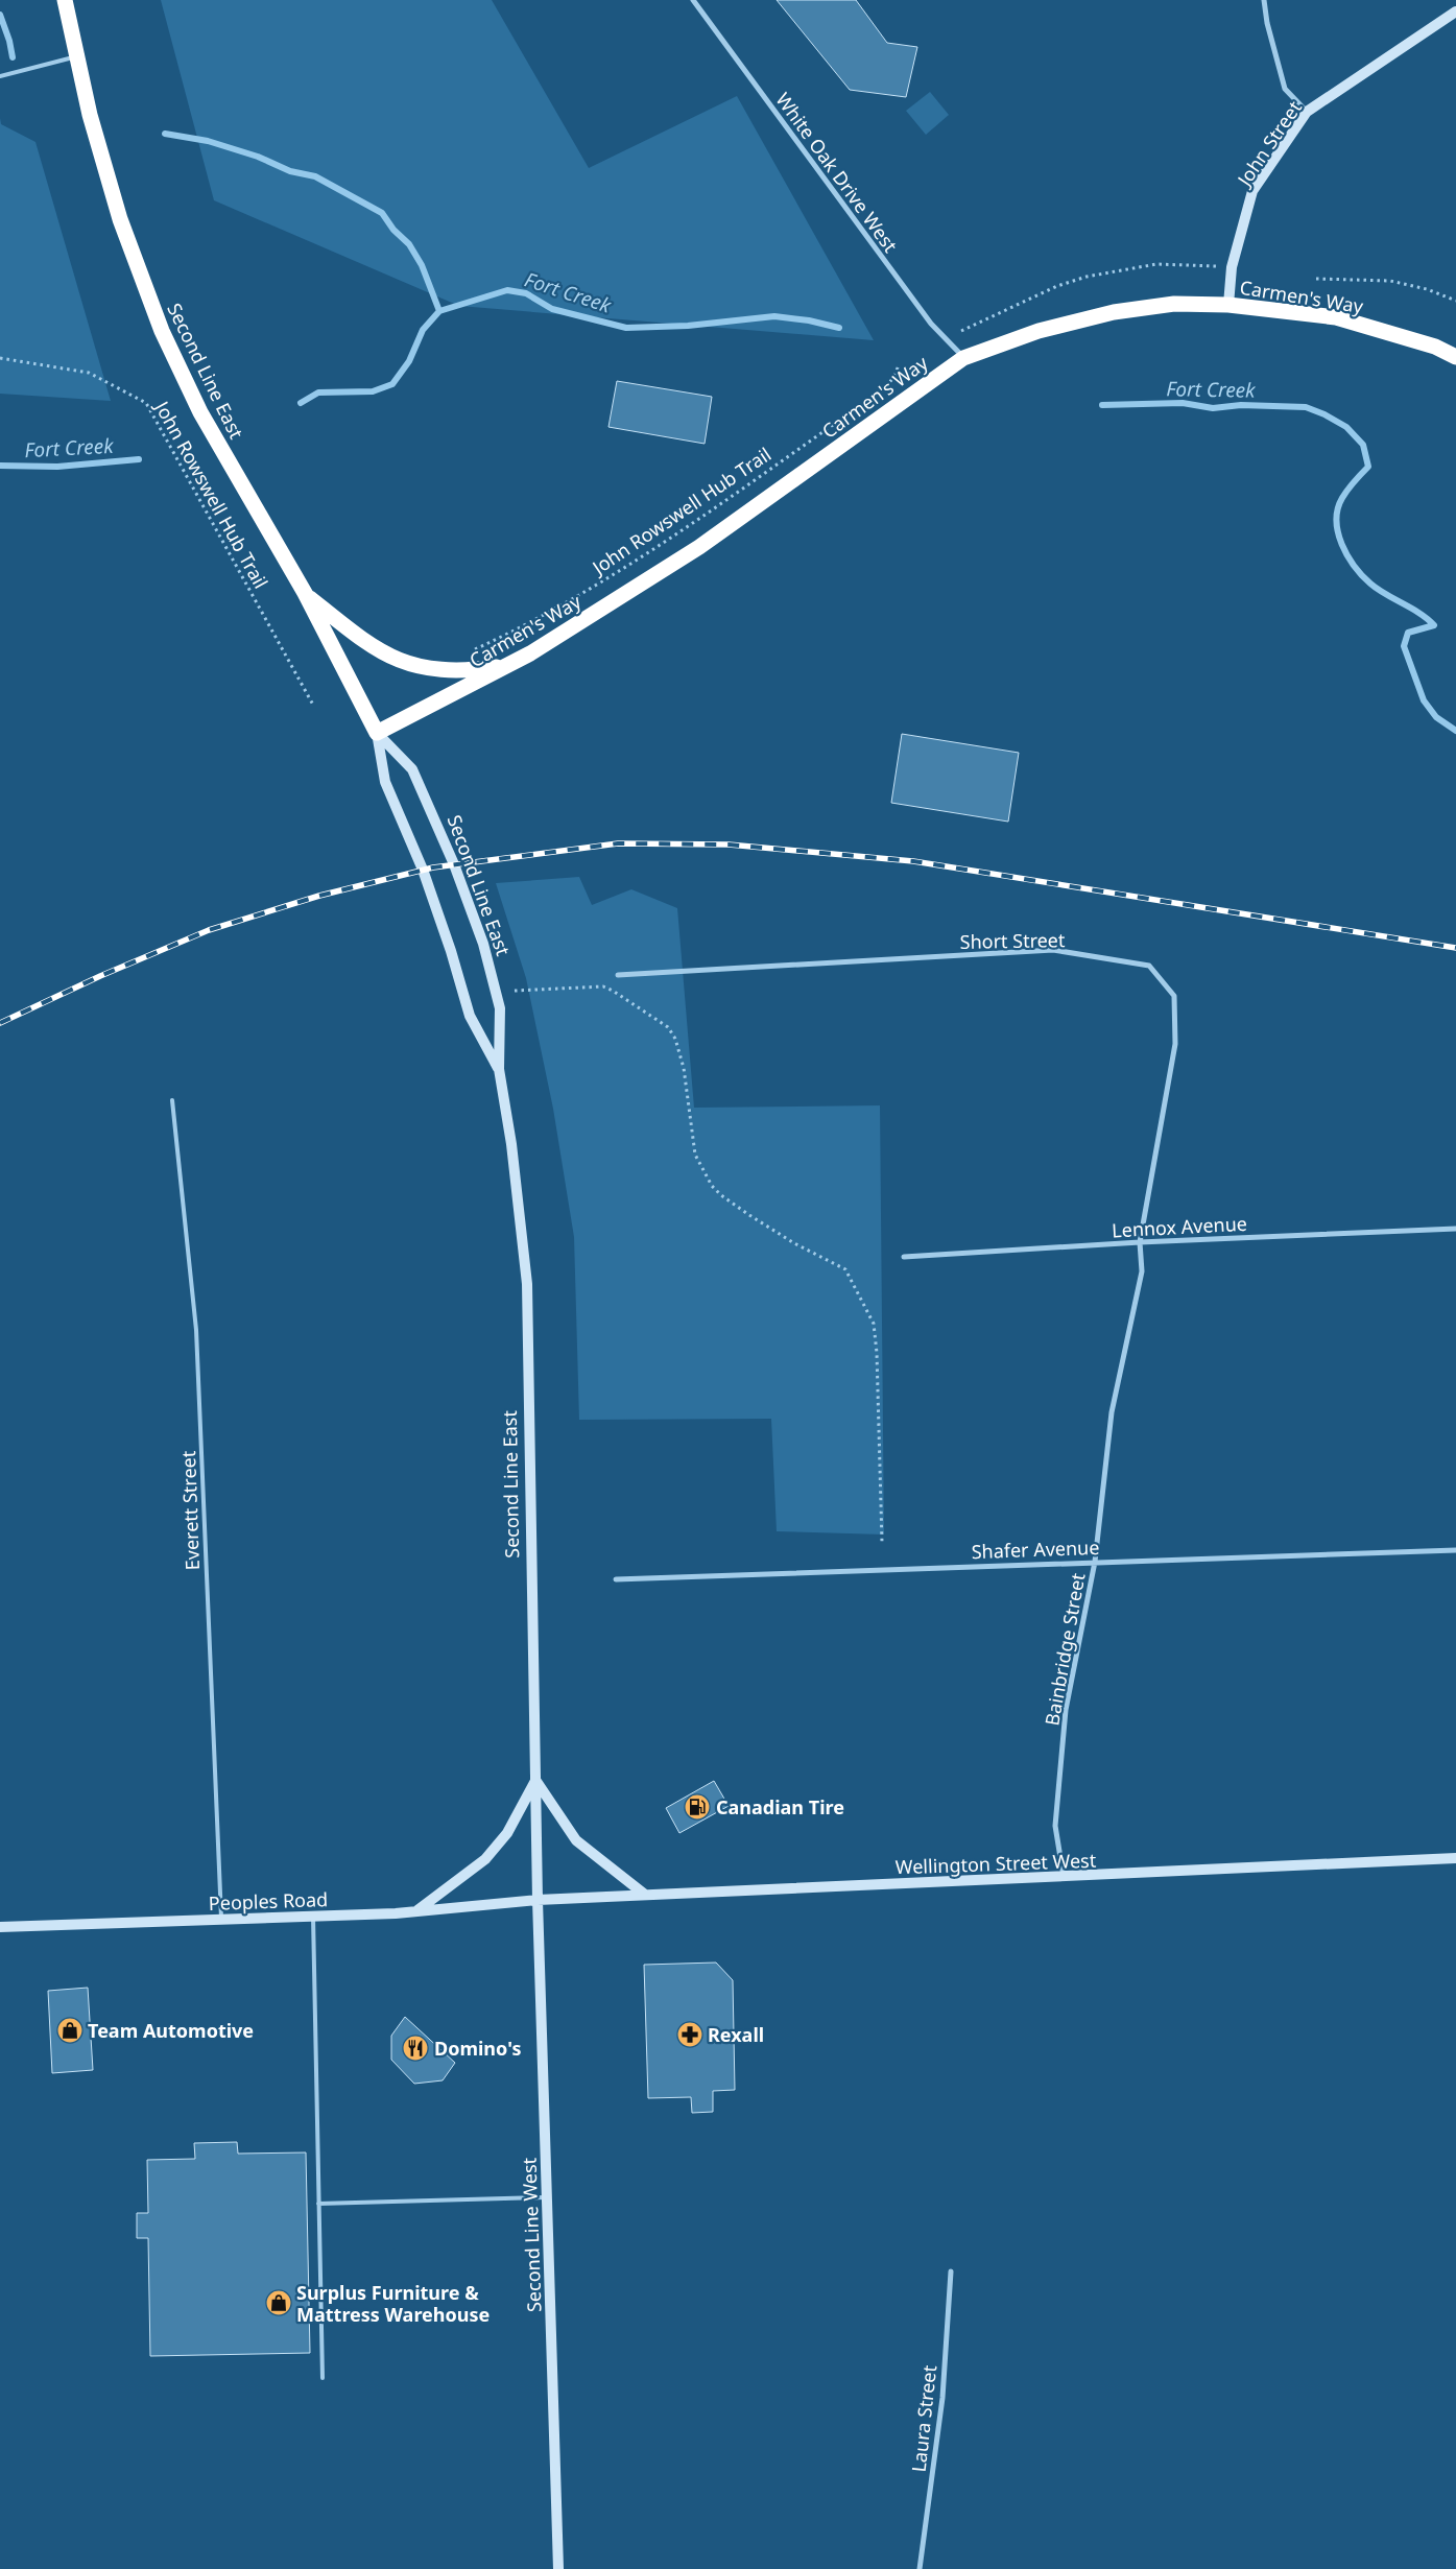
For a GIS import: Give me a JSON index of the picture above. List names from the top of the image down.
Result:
{
  "streets": {
    "highway": ["Carmen's Way", "Second Line East"],
    "main road": [
      "John Street",
      "Wellington Street West",
      "Peoples Road",
      "Second Line West"
    ],
    "street": [
      "White Oak Drive West",
      "Short Street",
      "Lennox Avenue",
      "Shafer Avenue",
      "Bainbridge Street",
      "Laura Street"
    ],
    "lane": ["Everett Street"],
    "path": ["John Rowswell Hub Trail"]
  },
  "crossings": [
    ["John Street", "Carmen's Way"],
    ["White Oak Drive West", "Carmen's Way"],
    ["Carmen's Way", "Second Line East"],
    ["Second Line East", "Wellington Street West"],
    ["Second Line East", "Peoples Road"],
    ["Second Line East", "Second Line West"],
    ["Short Street", "Lennox Avenue"],
    ["Short Street", "Bainbridge Street"],
    ["Lennox Avenue", "Bainbridge Street"],
    ["Everett Street", "Peoples Road"],
    ["Shafer Avenue", "Bainbridge Street"],
    ["Bainbridge Street", "Wellington Street West"],
    ["Wellington Street West", "Peoples Road"],
    ["Wellington Street West", "Second Line West"],
    ["Peoples Road", "Second Line West"]
  ],
  "water": ["Fort Creek"],
  "places": {
    "fuel station": ["Canadian Tire"],
    "shop": ["Team Automotive", "Surplus Furniture & Mattress Warehouse"],
    "pharmacy": ["Rexall"],
    "restaurant": ["Domino's"]
  }
}
